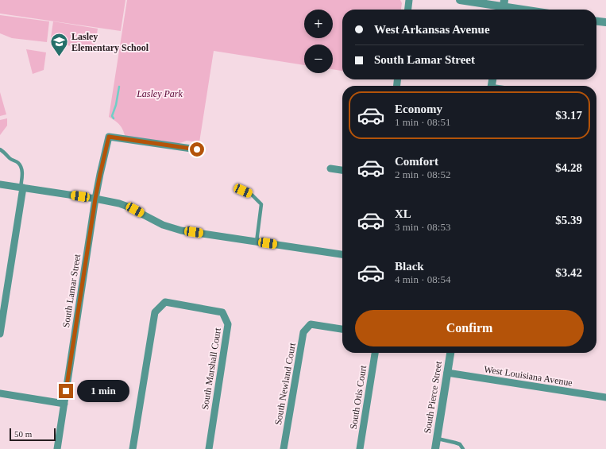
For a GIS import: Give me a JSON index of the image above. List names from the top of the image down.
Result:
{
  "streets": {
    "street": [
      "South Lamar Street",
      "South Marshall Court",
      "West Louisiana Avenue",
      "South Newland Court",
      "South Otis Court",
      "South Pierce Street"
    ]
  },
  "crossings": [
    ["West Louisiana Avenue", "South Pierce Street"]
  ],
  "parks": ["Lasley Park"],
  "places": {
    "school or university": ["Lasley Elementary School"]
  },
  "scale_bar": "50 m",
  "page": {
    "map_buttons": ["+", "−"],
    "banner": ["West Arkansas Avenue", "South Lamar Street"],
    "list": [
      {
        "name": "Economy",
        "note": "1 min · 08:51",
        "value": "$3.17"
      },
      {
        "name": "Comfort",
        "note": "2 min · 08:52",
        "value": "$4.28"
      },
      {
        "name": "XL",
        "note": "3 min · 08:53",
        "value": "$5.39"
      },
      {
        "name": "Black",
        "note": "4 min · 08:54",
        "value": "$3.42"
      }
    ],
    "buttons": "Confirm",
    "bubble": "1 min",
    "scale": "50 m"
  }
}
